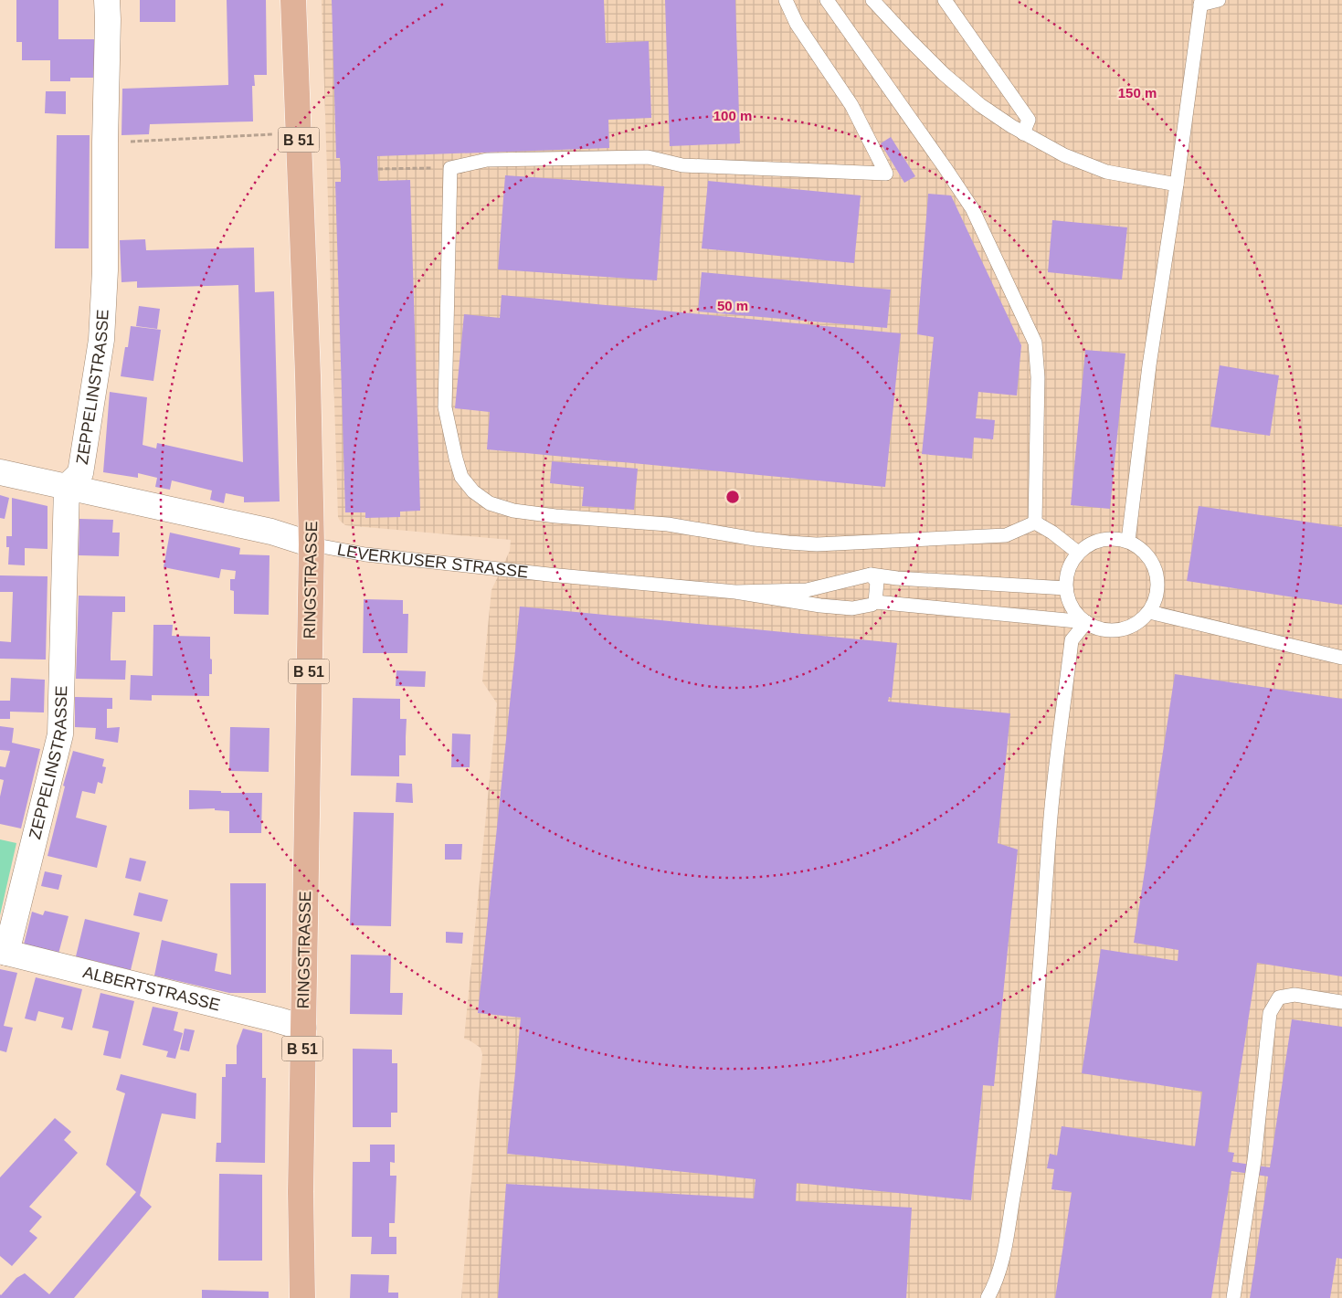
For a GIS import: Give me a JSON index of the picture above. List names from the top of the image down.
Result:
{
  "streets": {
    "main road": ["B 51", "RINGSTRASSE"],
    "street": ["ZEPPELINSTRASSE", "LEVERKUSER STRASSE", "ALBERTSTRASSE"]
  },
  "crossings": [
    ["ZEPPELINSTRASSE", "LEVERKUSER STRASSE"],
    ["ZEPPELINSTRASSE", "ALBERTSTRASSE"],
    ["LEVERKUSER STRASSE", "RINGSTRASSE"],
    ["RINGSTRASSE", "ALBERTSTRASSE"]
  ],
  "rings": ["150 m", "100 m", "50 m"]
}
